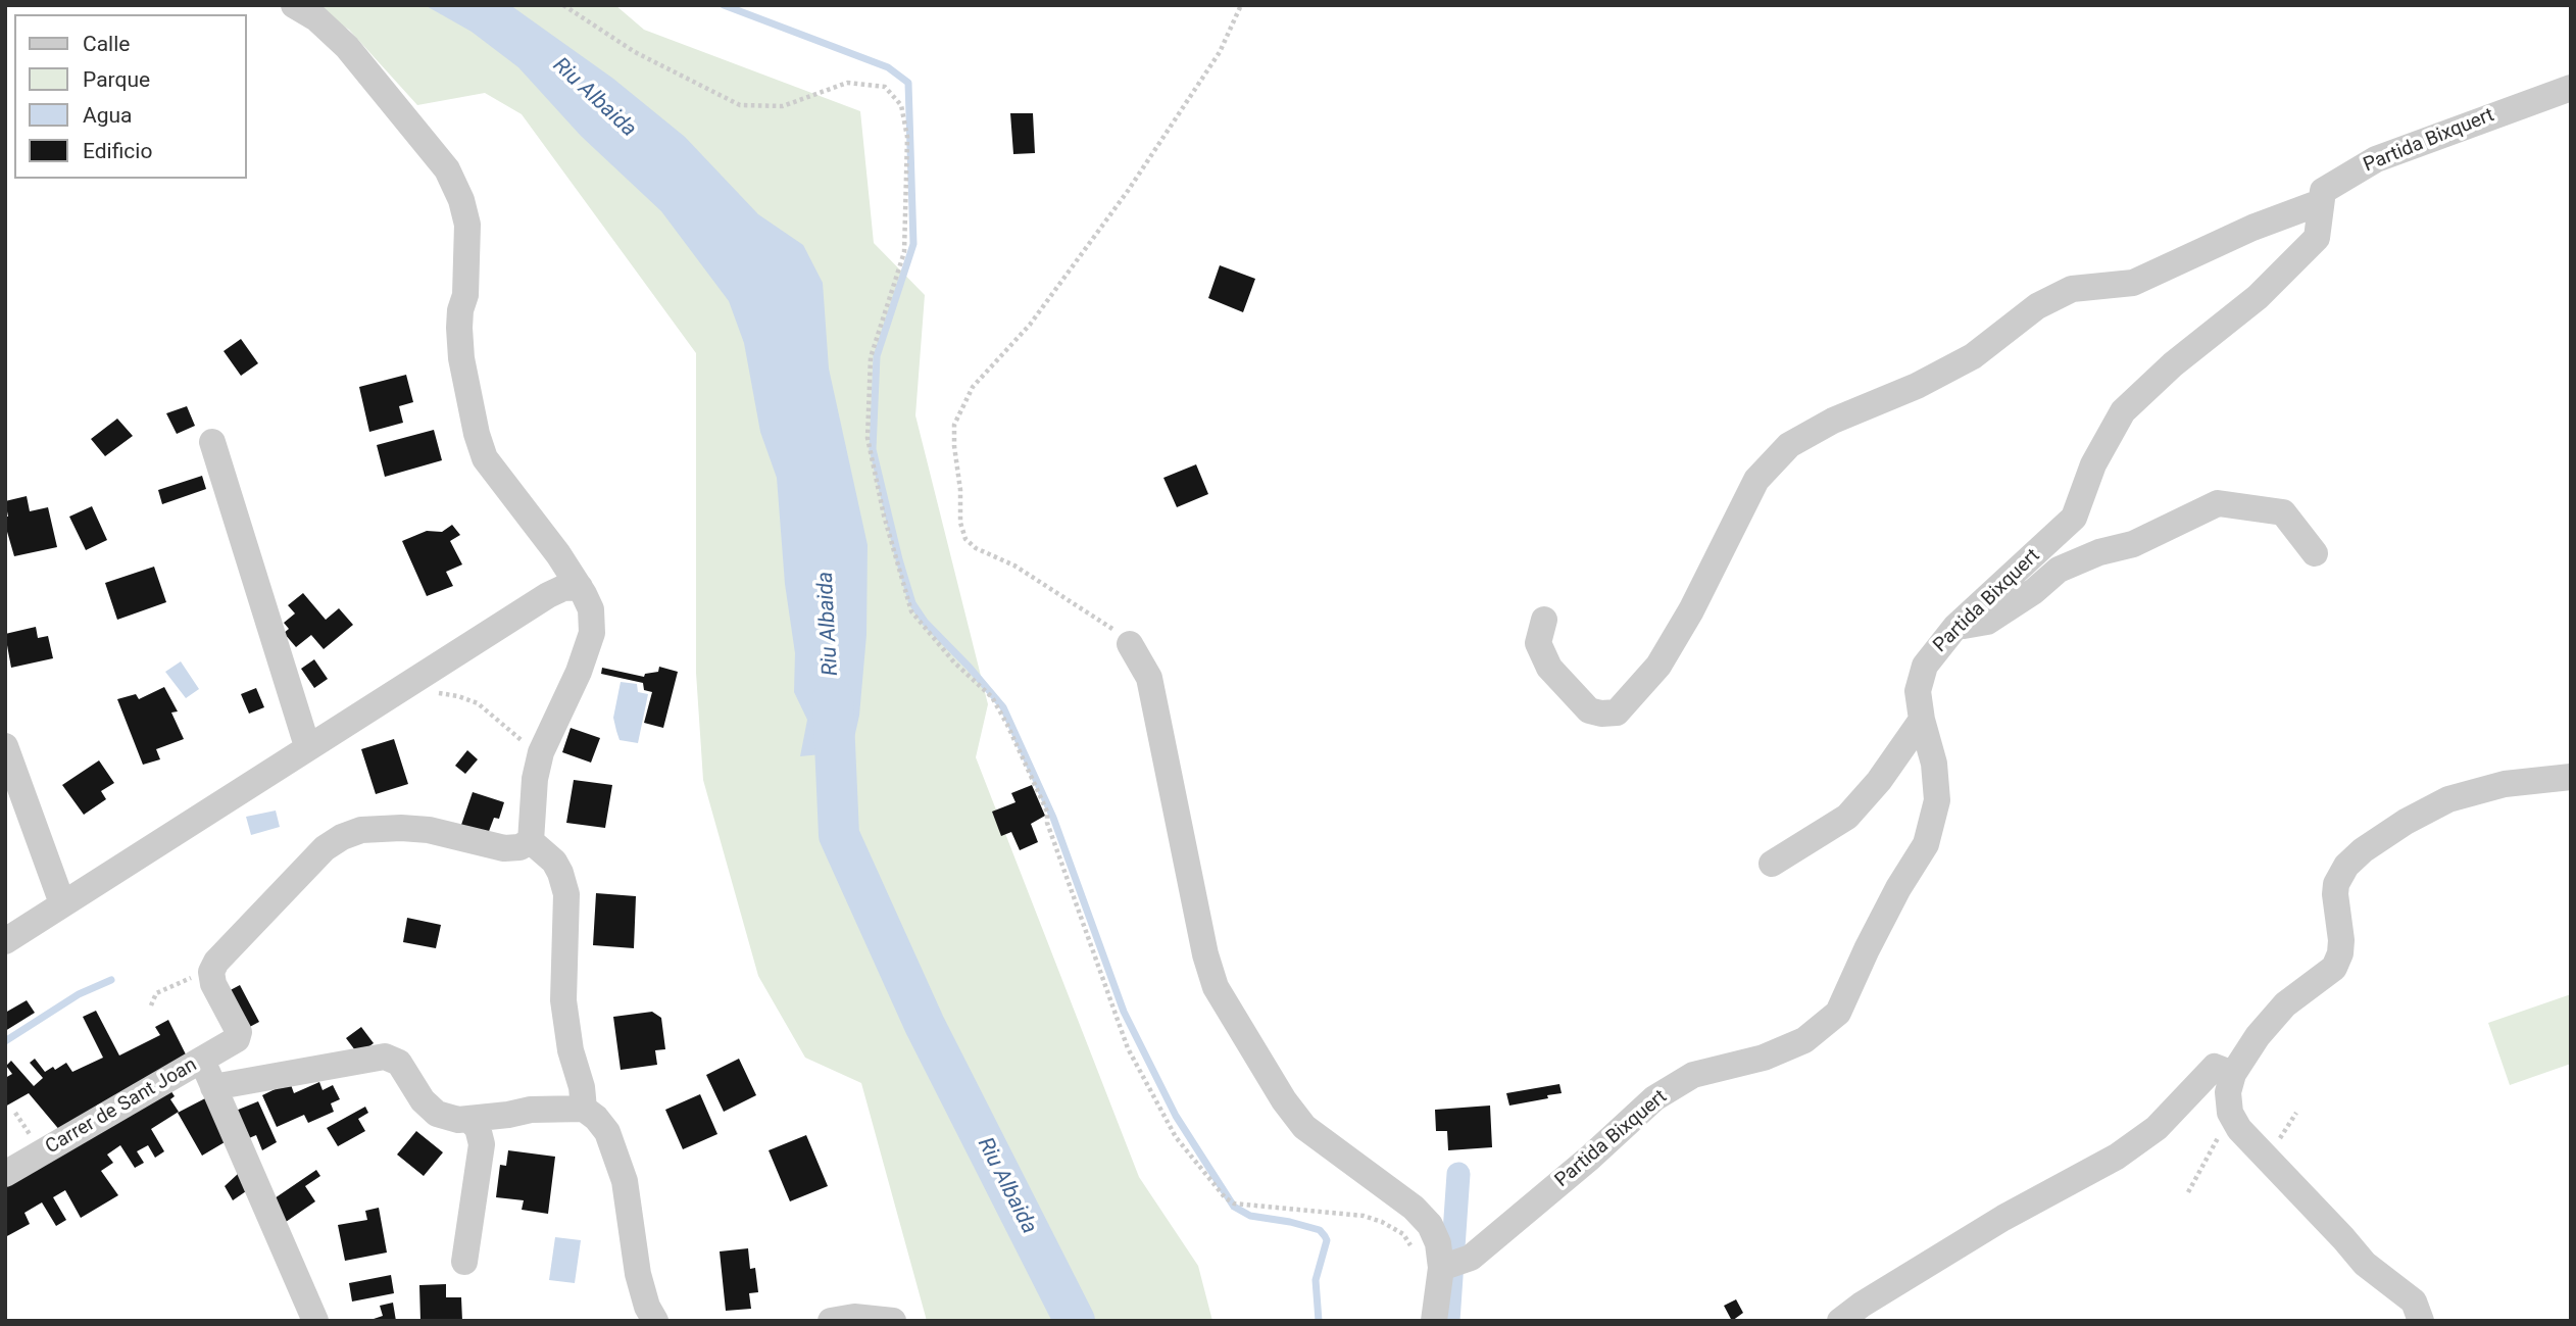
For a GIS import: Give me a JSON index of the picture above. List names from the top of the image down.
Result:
{
  "streets": {
    "street": ["Partida Bixquert", "Carrer de Sant Joan"]
  },
  "water": ["Riu Albaida"],
  "legend": [
    "Calle",
    "Parque",
    "Agua",
    "Edificio"
  ]
}
